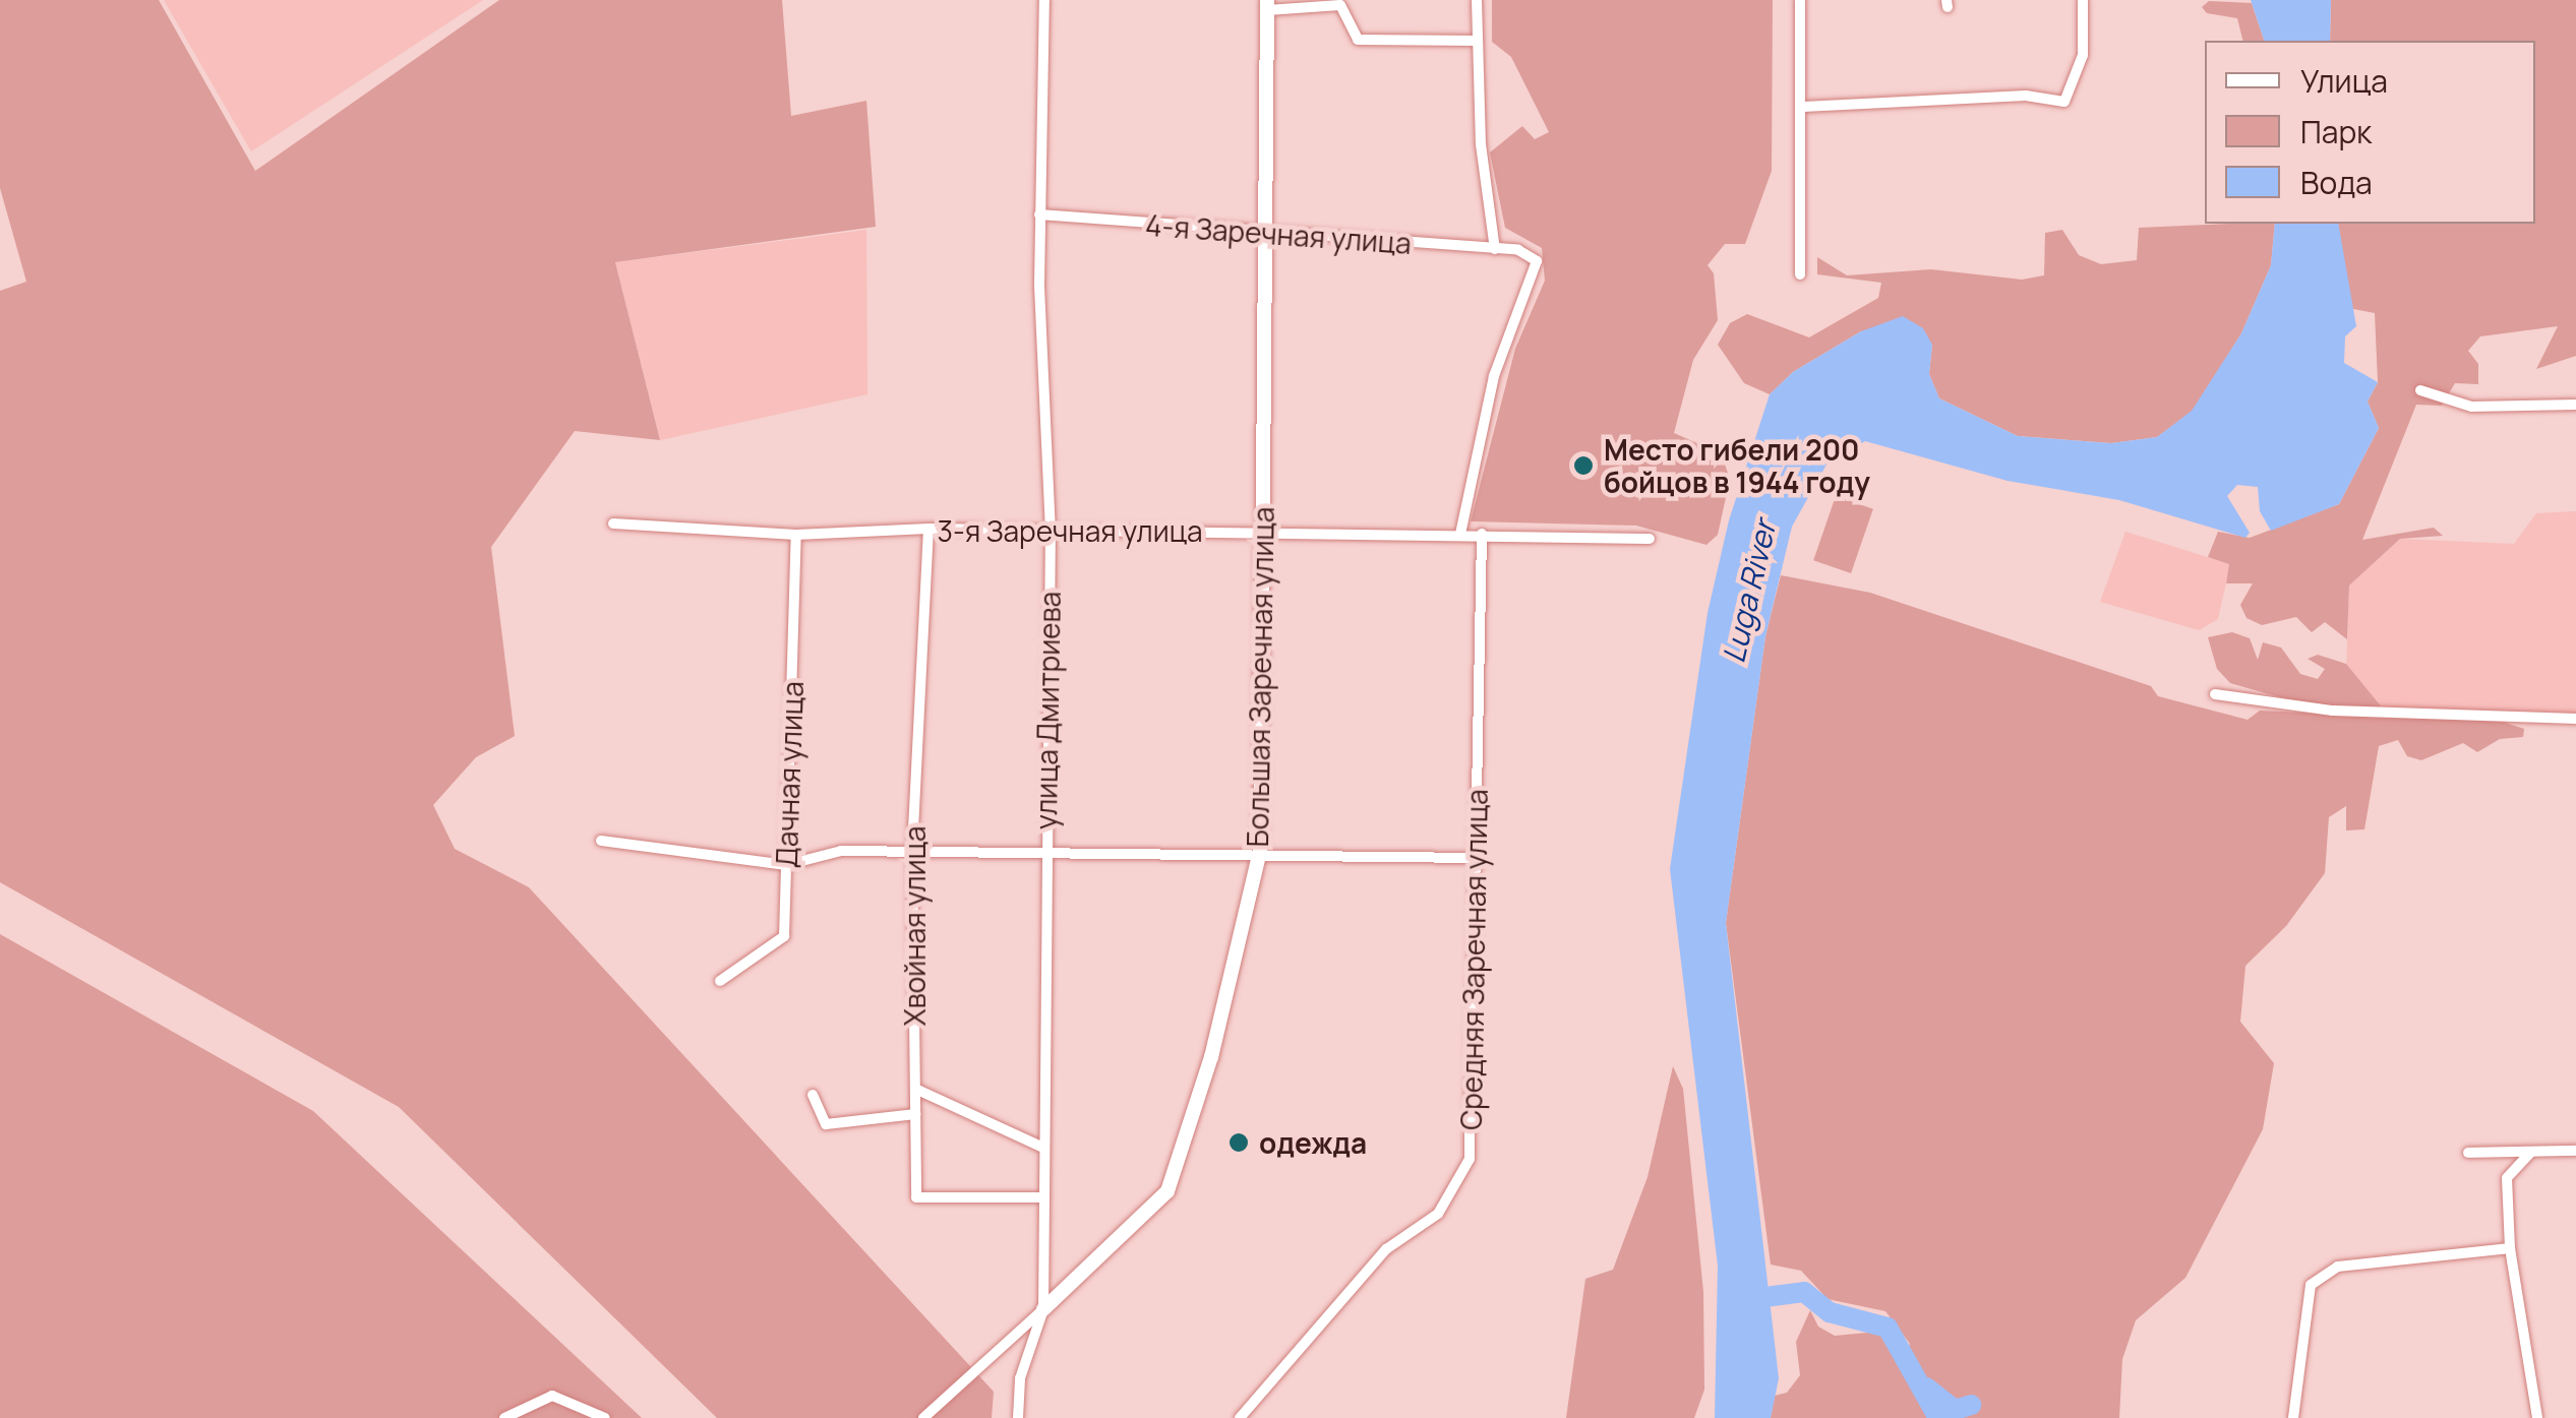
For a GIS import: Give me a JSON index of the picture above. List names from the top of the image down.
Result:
{
  "streets": {
    "street": [
      "4-я Заречная улица",
      "3-я Заречная улица",
      "Большая Заречная улица",
      "улица Дмитриева",
      "Дачная улица",
      "Хвойная улица",
      "Средняя Заречная улица"
    ]
  },
  "crossings": [
    ["4-я Заречная улица", "3-я Заречная улица"],
    ["4-я Заречная улица", "Большая Заречная улица"],
    ["4-я Заречная улица", "улица Дмитриева"],
    ["3-я Заречная улица", "Большая Заречная улица"],
    ["3-я Заречная улица", "улица Дмитриева"],
    ["3-я Заречная улица", "Дачная улица"],
    ["3-я Заречная улица", "Хвойная улица"],
    ["3-я Заречная улица", "Средняя Заречная улица"],
    ["Большая Заречная улица", "улица Дмитриева"],
    ["улица Дмитриева", "Хвойная улица"]
  ],
  "water": ["Luga River"],
  "places": ["Место гибели 200 бойцов в 1944 году", "одежда"],
  "legend": ["Улица", "Парк", "Вода"]
}
